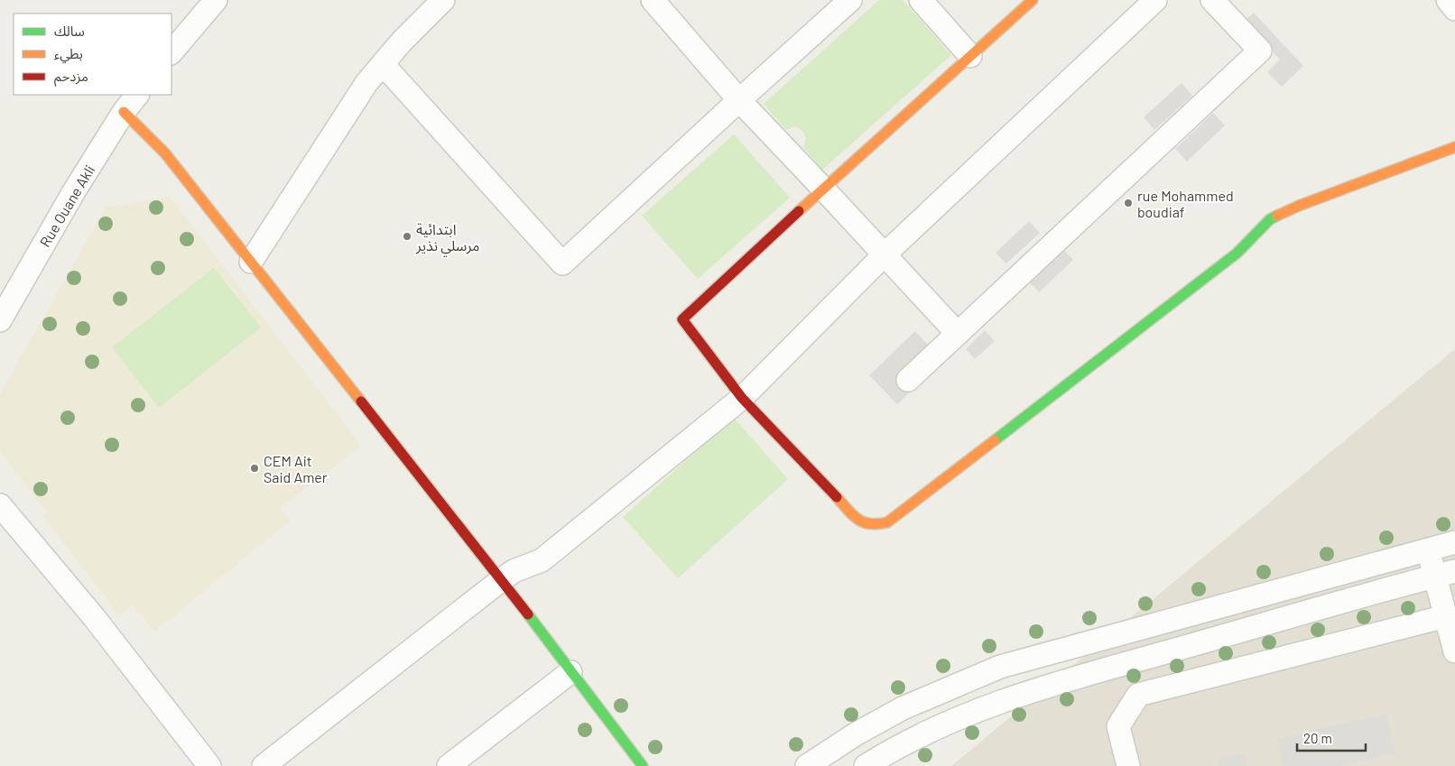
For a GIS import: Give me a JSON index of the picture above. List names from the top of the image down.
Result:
{
  "streets": {
    "street": ["Rue Ouane Akli"]
  },
  "places": ["rue Mohammed boudiaf", "ابتدائية مرسلي نذير", "CEM Ait Said Amer"],
  "legend": ["سالك", "بطيء", "مزدحم"],
  "scale_bar": "20 m"
}
